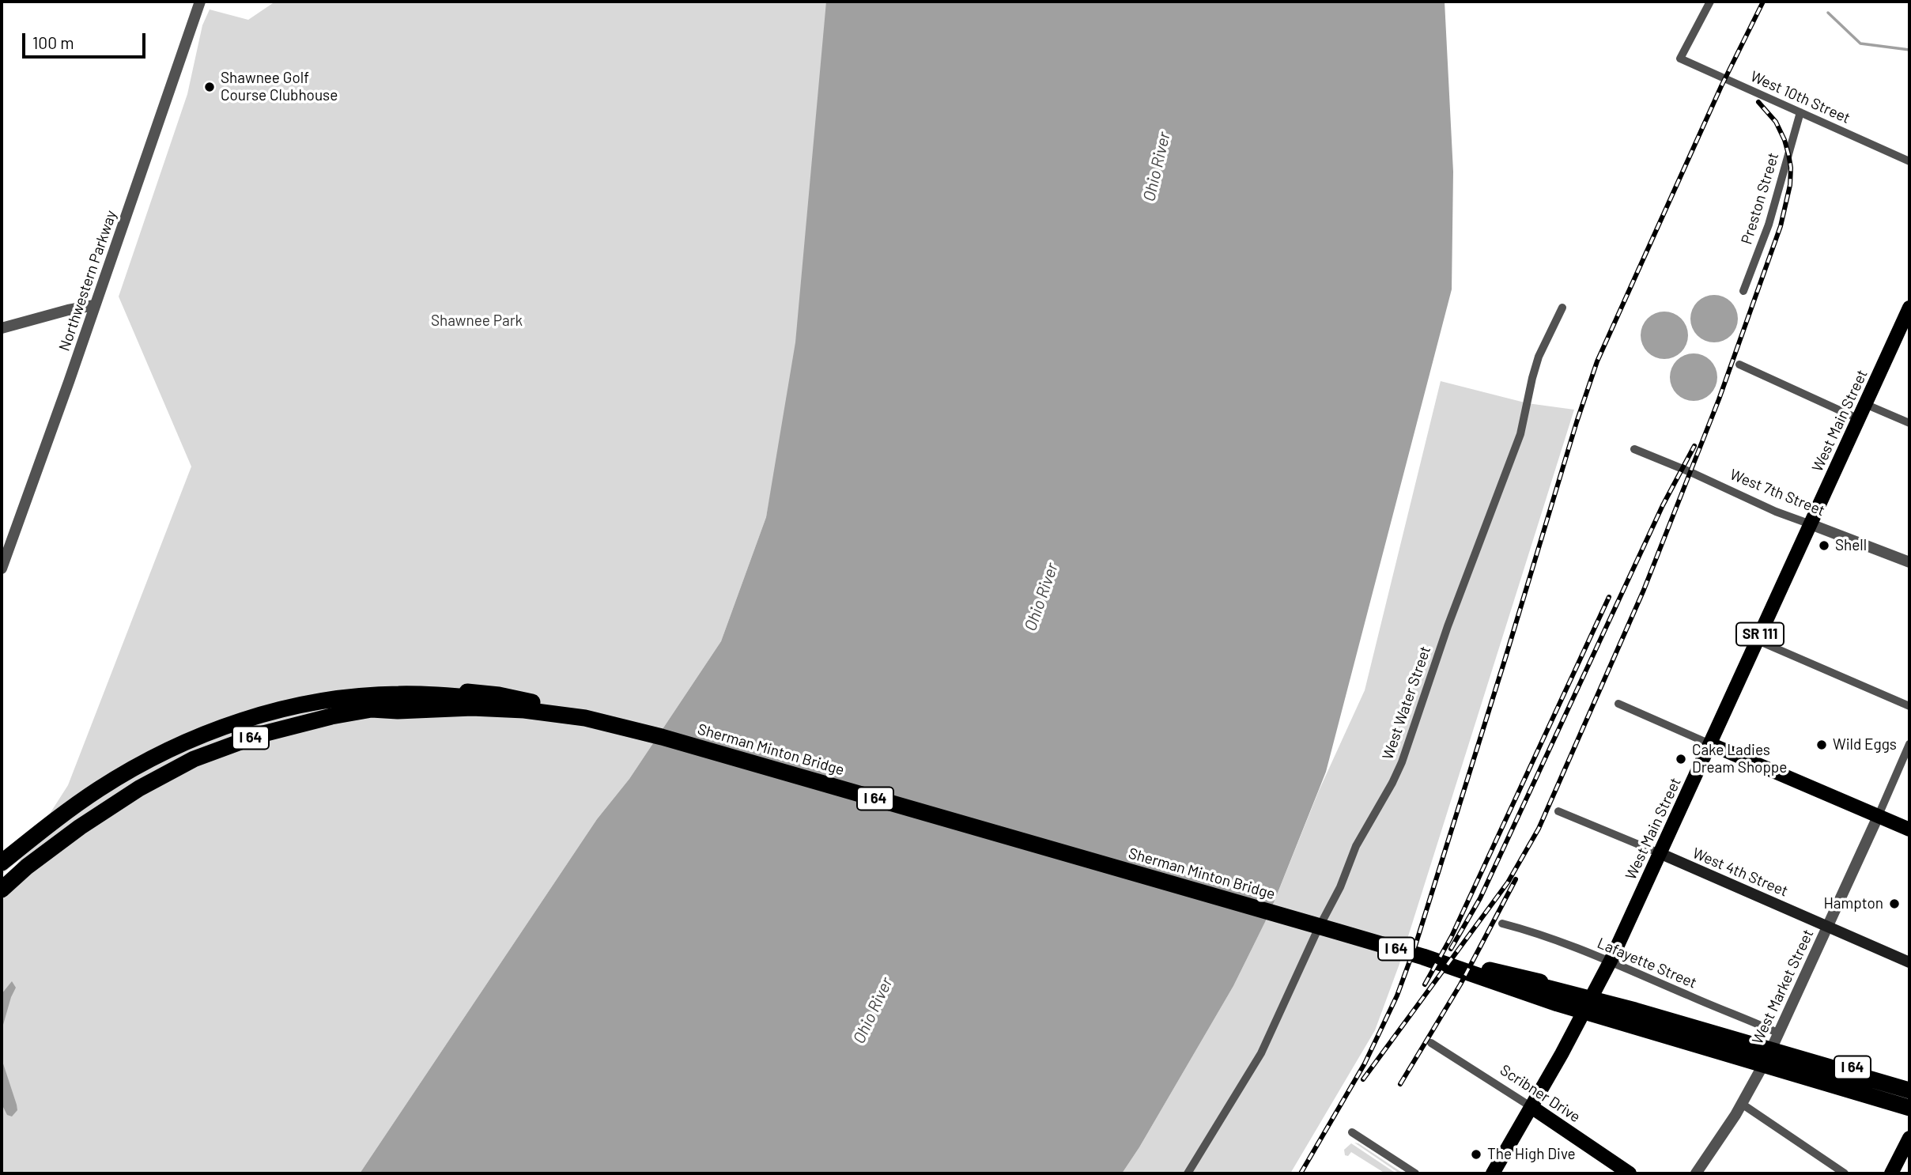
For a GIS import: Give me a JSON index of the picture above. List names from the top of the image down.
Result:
{
  "streets": {
    "highway": ["I 64", "Sherman Minton Bridge"],
    "main road": [
      "West Main Street",
      "SR 111",
      "West 4th Street",
      "Scribner Drive"
    ],
    "street": [
      "West 10th Street",
      "Preston Street",
      "Northwestern Parkway",
      "West 7th Street",
      "West Water Street",
      "Lafayette Street",
      "West Market Street"
    ]
  },
  "crossings": [
    ["West 10th Street", "Preston Street"],
    ["West Main Street", "West 7th Street"],
    ["West Main Street", "West 4th Street"],
    ["West Main Street", "Lafayette Street"],
    ["West Main Street", "Scribner Drive"],
    ["I 64", "Sherman Minton Bridge"],
    ["West 4th Street", "West Market Street"],
    ["Lafayette Street", "West Market Street"]
  ],
  "water": ["Ohio River"],
  "parks": ["Shawnee Park"],
  "places": [
    "Shawnee Golf Course Clubhouse",
    "Shell",
    "Wild Eggs",
    "Cake Ladies Dream Shoppe",
    "Hampton",
    "The High Dive"
  ],
  "scale_bar": "100 m"
}
